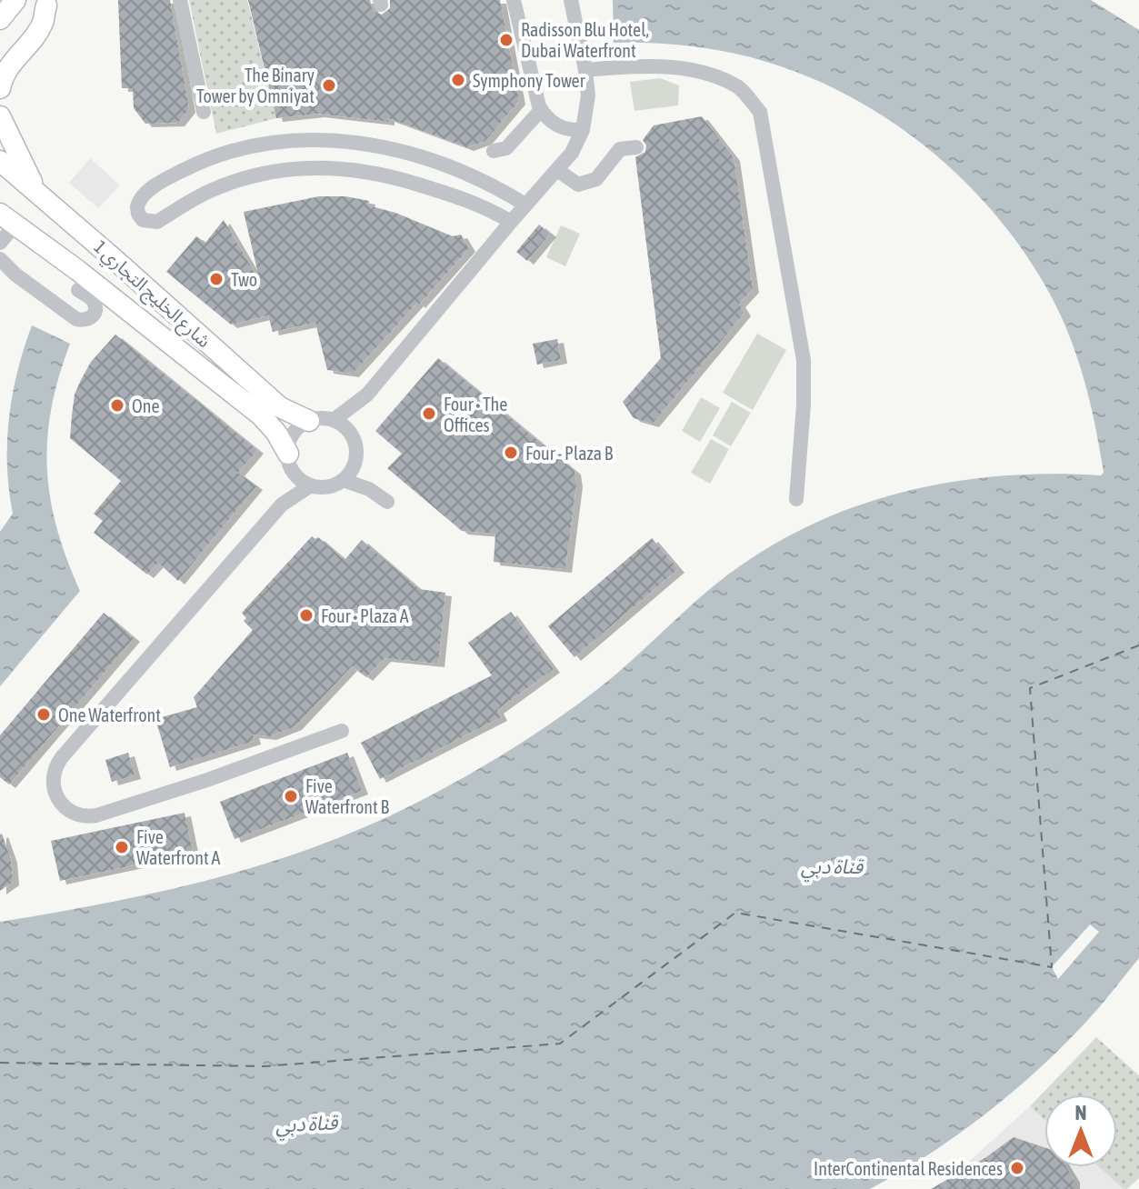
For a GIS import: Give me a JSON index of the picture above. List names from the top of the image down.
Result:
{
  "streets": {
    "main road": ["شارع الخليج التجاري 1"]
  },
  "water": ["قناة دبي"],
  "places": [
    "Radisson Blu Hotel, Dubai Waterfront",
    "Symphony Tower",
    "The Binary Tower by Omniyat",
    "Two",
    "One",
    "Four - The Offices",
    "Four - Plaza B",
    "Four - Plaza A",
    "One Waterfront",
    "Five Waterfront B",
    "Five Waterfront A",
    "InterContinental Residences"
  ],
  "north": "top"
}
